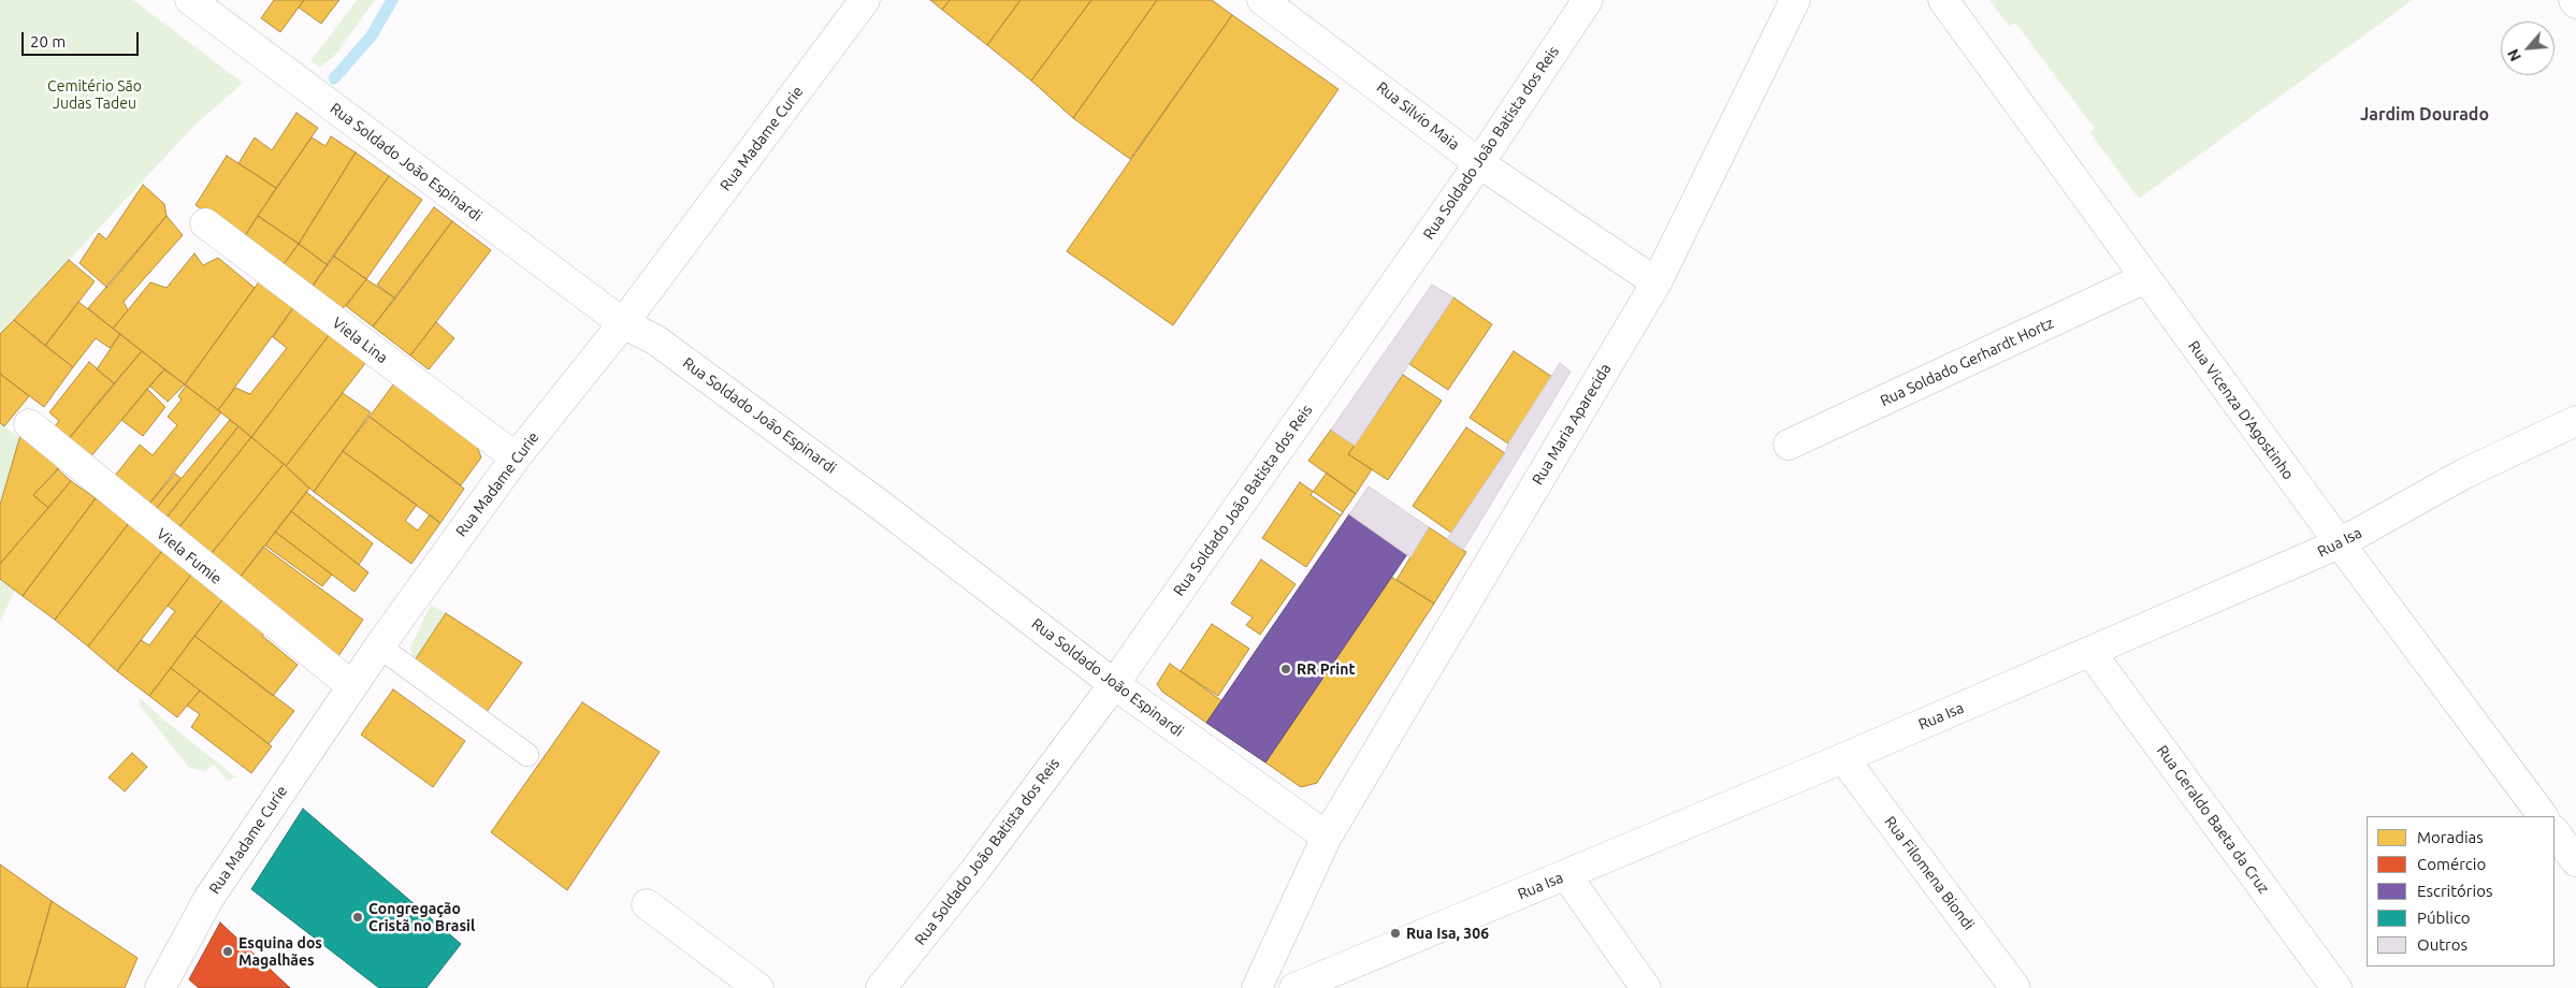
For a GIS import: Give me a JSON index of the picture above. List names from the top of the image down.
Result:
{
  "streets": {
    "street": [
      "Rua Silvio Maia",
      "Rua Madame Curie",
      "Rua Soldado João Batista dos Reis",
      "Rua Soldado João Espinardi",
      "Viela Lina",
      "Rua Soldado Gerhardt Hortz",
      "Rua Vicenza D'Agostinho",
      "Rua Maria Aparecida",
      "Rua Isa",
      "Viela Fumie",
      "Rua Geraldo Baeta da Cruz",
      "Rua Filomena Biondi"
    ]
  },
  "crossings": [
    ["Rua Silvio Maia", "Rua Soldado João Batista dos Reis"],
    ["Rua Silvio Maia", "Rua Maria Aparecida"],
    ["Rua Madame Curie", "Rua Soldado João Espinardi"],
    ["Rua Madame Curie", "Viela Lina"],
    ["Rua Madame Curie", "Viela Fumie"],
    ["Rua Soldado João Batista dos Reis", "Rua Soldado João Espinardi"],
    ["Rua Soldado João Espinardi", "Rua Maria Aparecida"],
    ["Rua Soldado Gerhardt Hortz", "Rua Vicenza D'Agostinho"],
    ["Rua Vicenza D'Agostinho", "Rua Isa"],
    ["Rua Isa", "Rua Geraldo Baeta da Cruz"],
    ["Rua Isa", "Rua Filomena Biondi"]
  ],
  "districts": ["Jardim Dourado"],
  "parks": ["Cemitério São Judas Tadeu"],
  "places": [
    "RR Print",
    "Congregação Cristã no Brasil",
    "Rua Isa, 306",
    "Esquina dos Magalhães"
  ],
  "legend": [
    "Moradias",
    "Comércio",
    "Escritórios",
    "Público",
    "Outros"
  ],
  "scale_bar": "20 m",
  "north": "bottom left"
}
